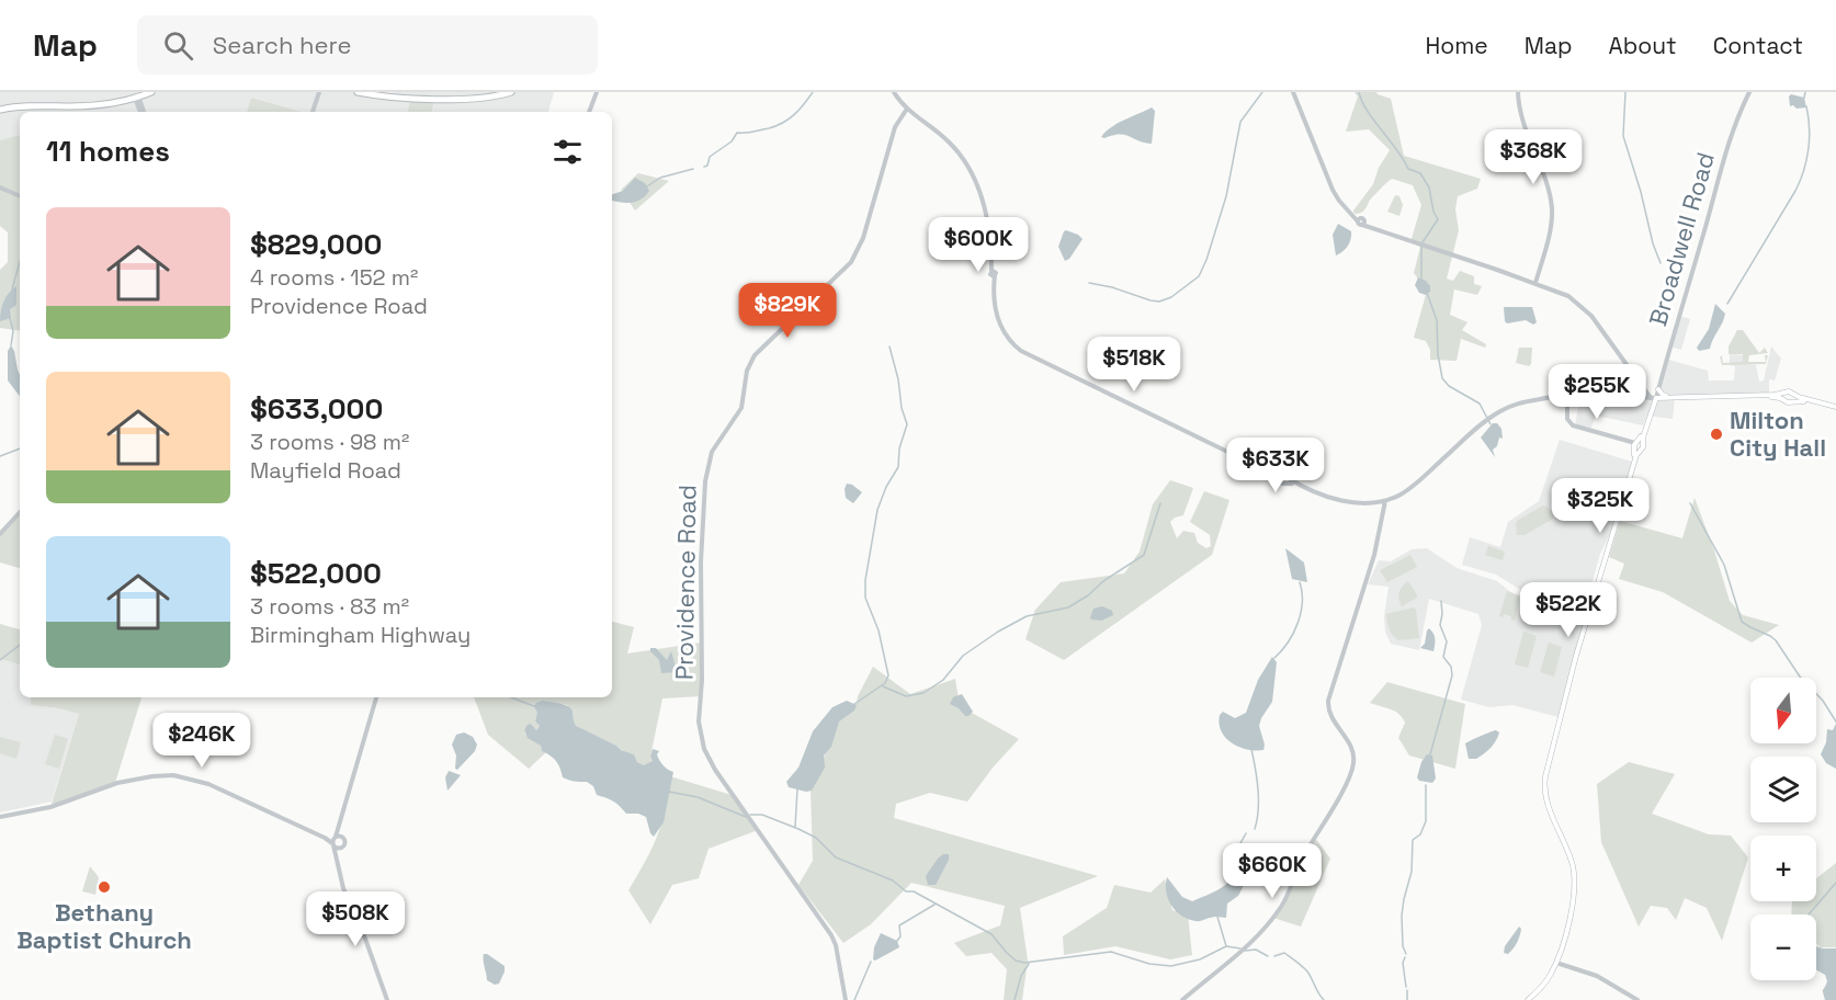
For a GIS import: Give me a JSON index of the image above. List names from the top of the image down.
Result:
{
  "streets": {
    "street": ["Broadwell Road", "Providence Road"]
  },
  "places": ["Milton City Hall", "Bethany Baptist Church"],
  "north": "bottom",
  "page": {
    "header": "Map",
    "search": "Search here",
    "nav": [
      "Home",
      "Map",
      "About",
      "Contact"
    ],
    "heading": "11 homes",
    "price": [
      "$368K",
      "$600K",
      "$829K",
      "$518K",
      "$255K",
      "$633K",
      "$325K",
      "$522K",
      "$246K",
      "$660K",
      "$508K"
    ],
    "list": [
      {
        "name": "$829,000",
        "note": "4 rooms · 152 m² · Providence Road"
      },
      {
        "name": "$633,000",
        "note": "3 rooms · 98 m² · Mayfield Road"
      },
      {
        "name": "$522,000",
        "note": "3 rooms · 83 m² · Birmingham Highway"
      }
    ],
    "map_buttons": ["+", "−"]
  }
}
